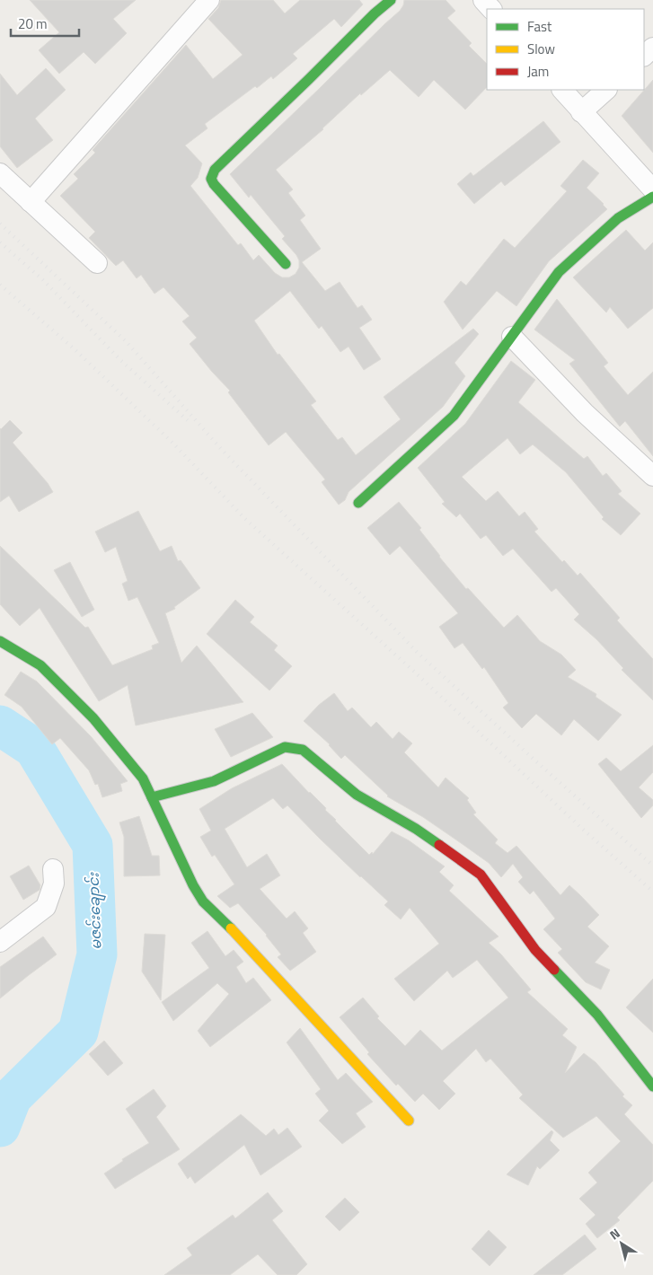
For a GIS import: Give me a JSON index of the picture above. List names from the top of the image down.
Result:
{
  "water": ["မဇင်းချောင်း"],
  "legend": ["Fast", "Slow", "Jam"],
  "scale_bar": "20 m",
  "north": "top left"
}
